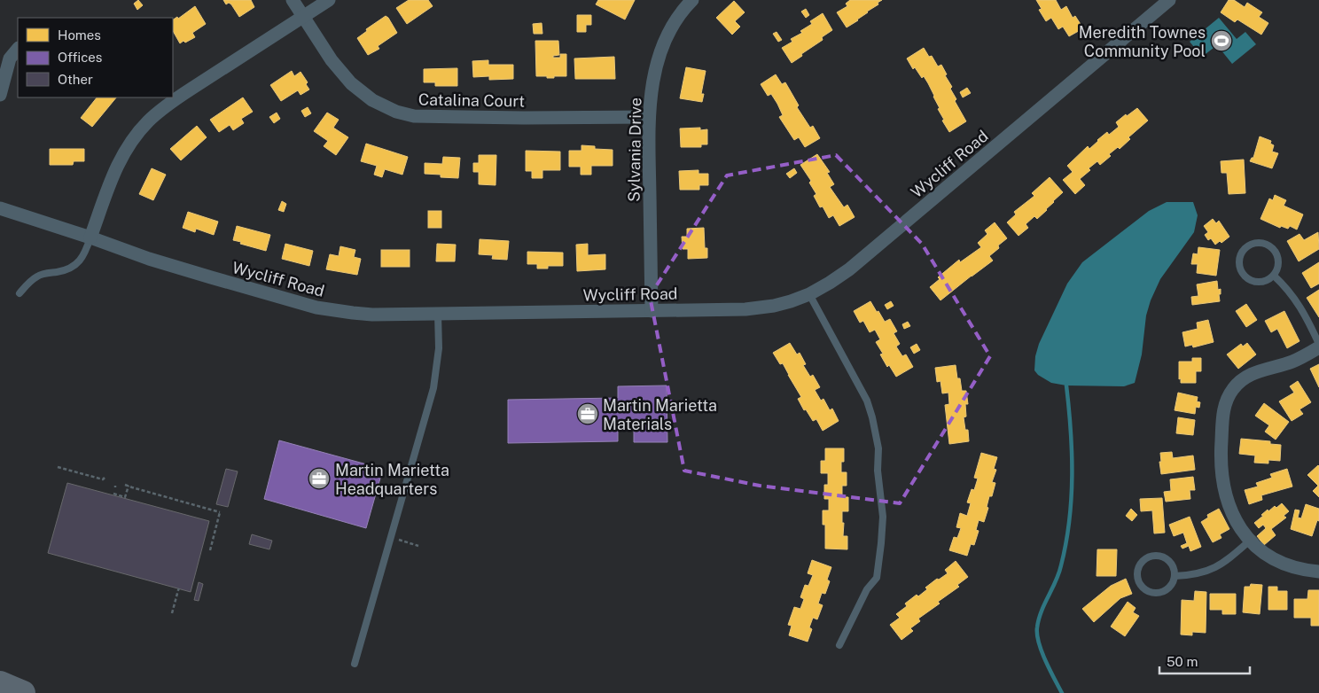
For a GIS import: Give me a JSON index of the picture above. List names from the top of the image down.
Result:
{
  "streets": {
    "street": ["Catalina Court", "Sylvania Drive", "Wycliff Road"]
  },
  "crossings": [
    ["Catalina Court", "Sylvania Drive"],
    ["Sylvania Drive", "Wycliff Road"]
  ],
  "places": {
    "sports": ["Meredith Townes Community Pool"],
    "office": ["Martin Marietta Materials", "Martin Marietta Headquarters"]
  },
  "legend": ["Homes", "Offices", "Other"],
  "scale_bar": "50 m"
}
